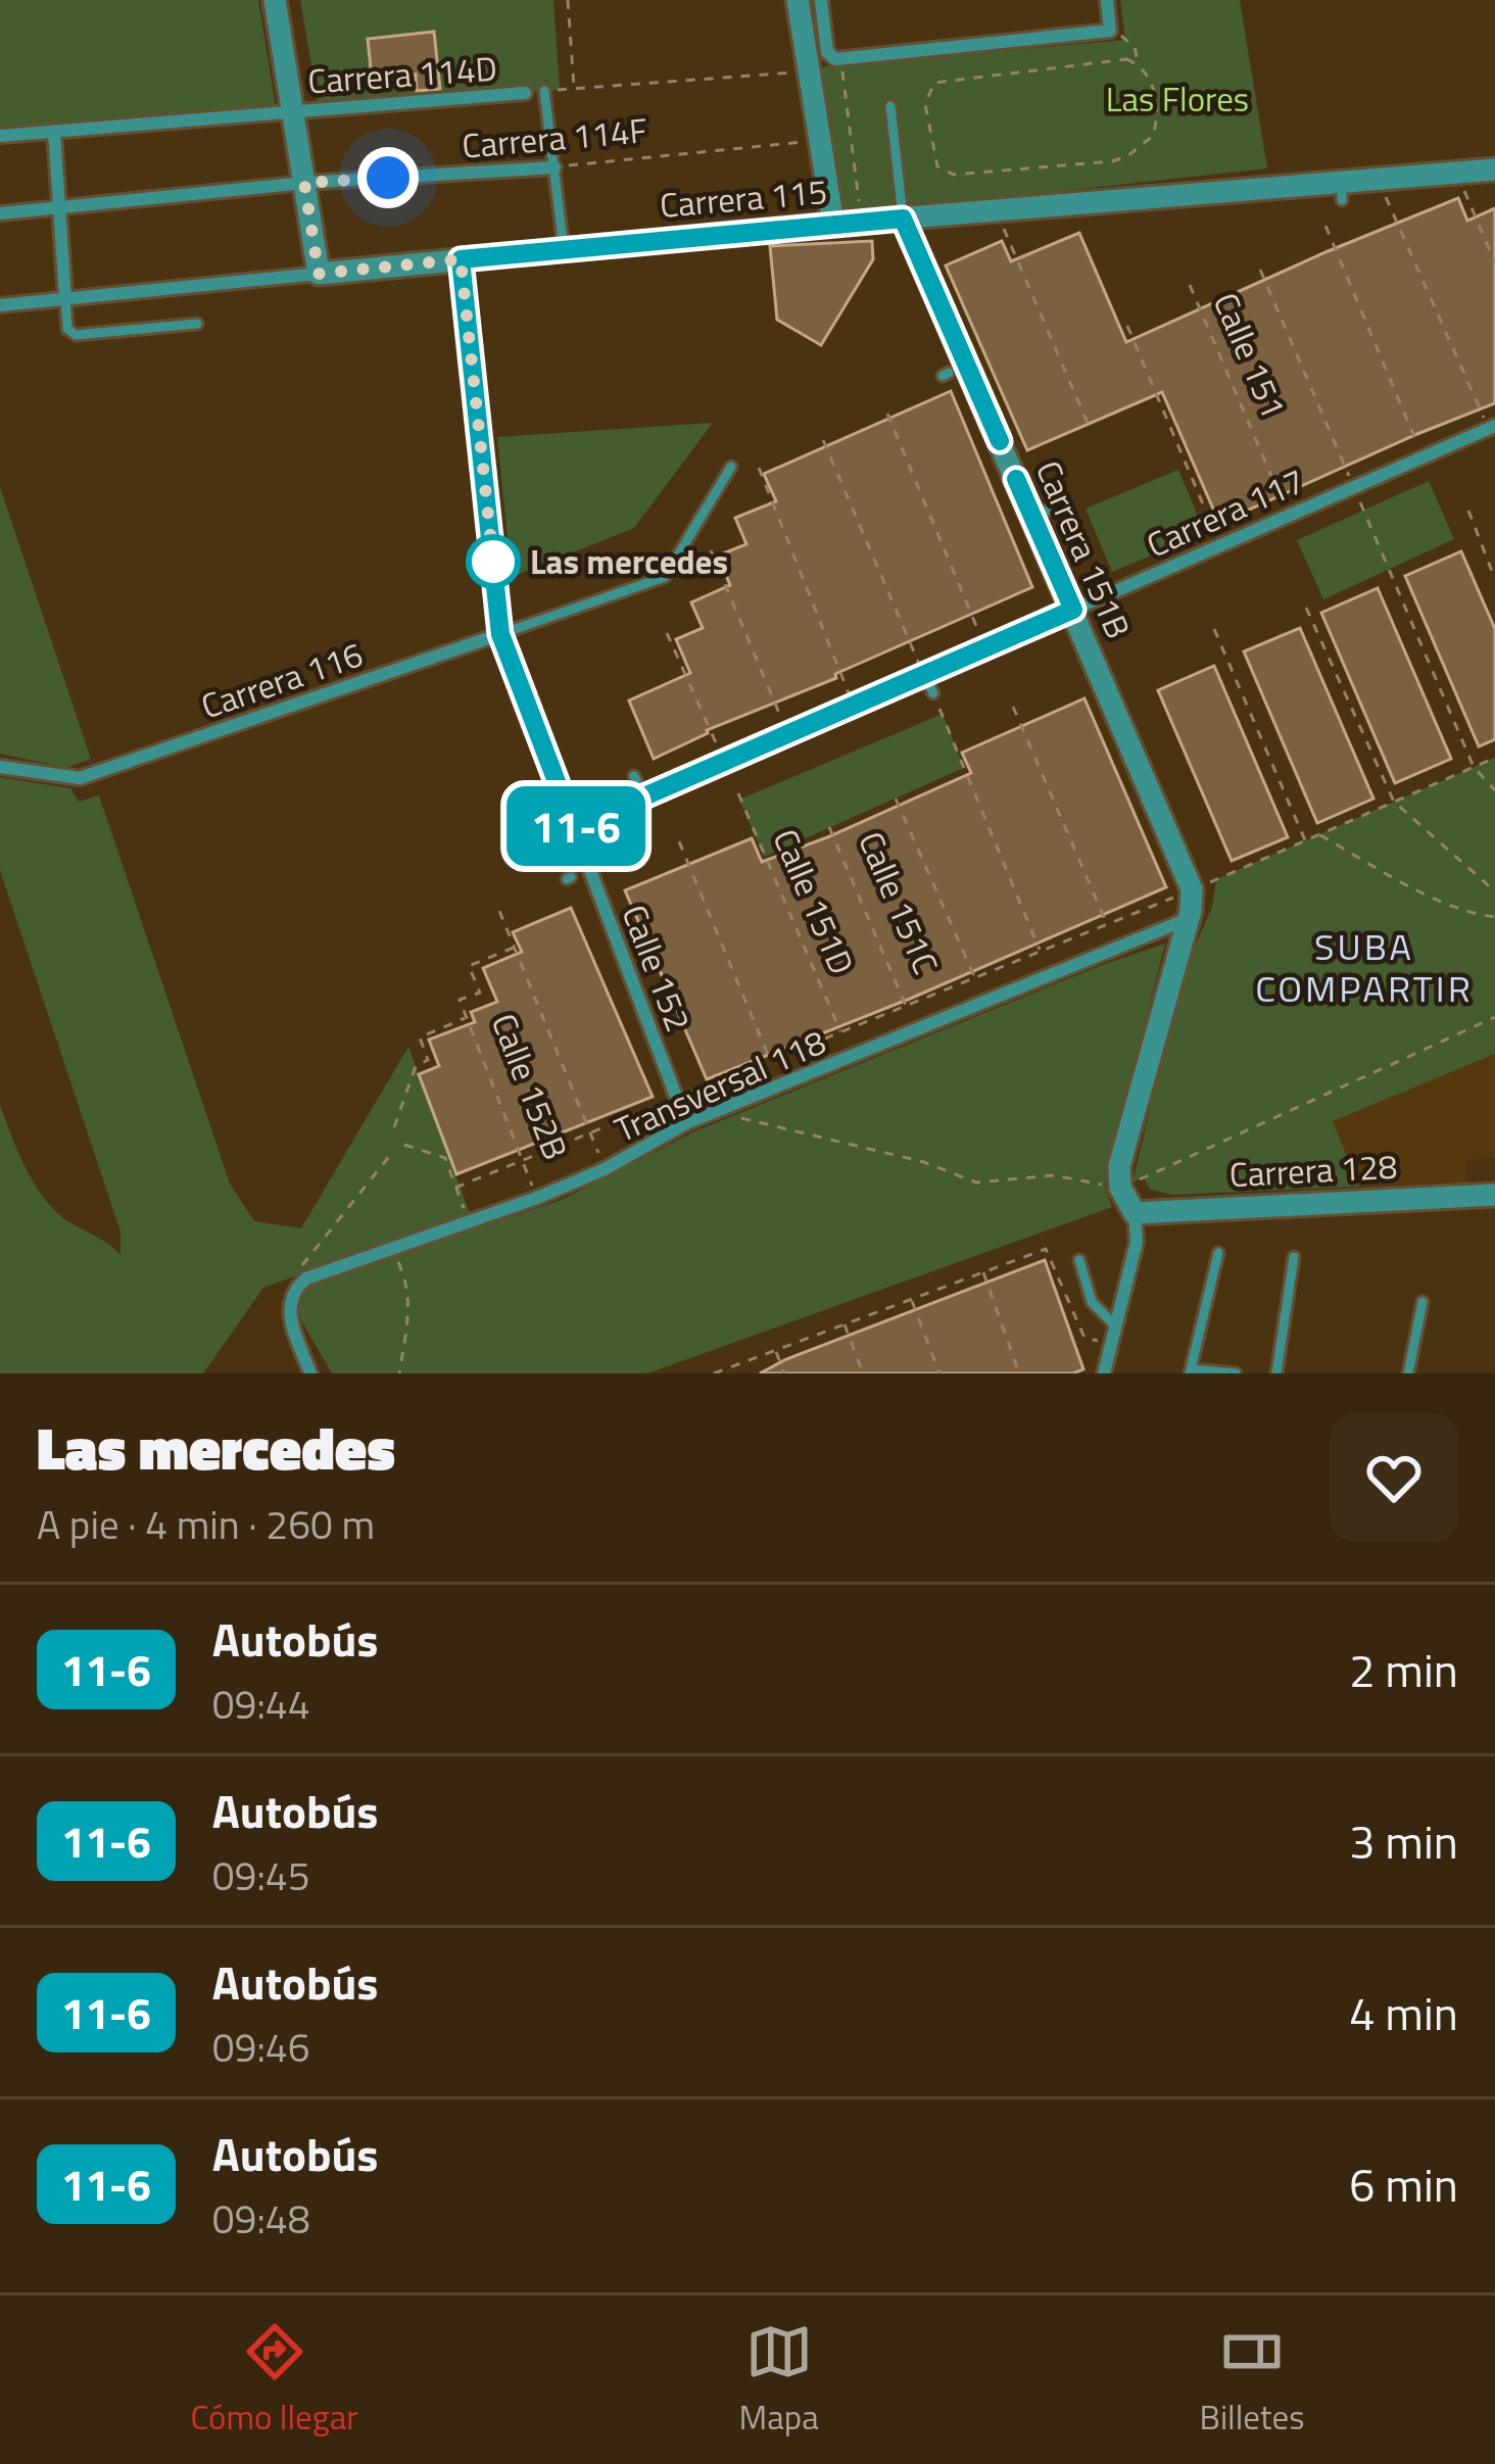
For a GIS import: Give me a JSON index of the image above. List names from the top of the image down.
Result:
{
  "streets": {
    "street": [
      "Carrera 114D",
      "Carrera 114F",
      "Carrera 115",
      "Carrera 117",
      "Carrera 151B",
      "Carrera 116",
      "Calle 152",
      "Transversal 118",
      "Carrera 128"
    ],
    "path": [
      "Calle 151",
      "Calle 151D",
      "Calle 151C",
      "Calle 152B"
    ]
  },
  "crossings": [
    ["Carrera 115", "Carrera 151B"],
    ["Carrera 115", "Calle 152"],
    ["Calle 151", "Carrera 117"],
    ["Carrera 117", "Carrera 151B"],
    ["Carrera 117", "Calle 152"],
    ["Carrera 151B", "Transversal 118"],
    ["Carrera 116", "Calle 152"],
    ["Calle 152", "Transversal 118"],
    ["Transversal 118", "Calle 152B"]
  ],
  "districts": ["SUBA COMPARTIR"],
  "parks": ["Las Flores"],
  "places": ["Las mercedes"],
  "lines": ["bus line 11-6"],
  "page": {
    "on_map": "11-6",
    "heading": ["Las mercedes", "A pie · 4 min · 260 m"],
    "list": [
      {
        "mark": "11-6",
        "name": "Autobús",
        "note": "09:44",
        "value": "2 min"
      },
      {
        "mark": "11-6",
        "name": "Autobús",
        "note": "09:45",
        "value": "3 min"
      },
      {
        "mark": "11-6",
        "name": "Autobús",
        "note": "09:46",
        "value": "4 min"
      },
      {
        "mark": "11-6",
        "name": "Autobús",
        "note": "09:48",
        "value": "6 min"
      }
    ],
    "tabs": ["Cómo llegar", "Mapa", "Billetes"]
  }
}
